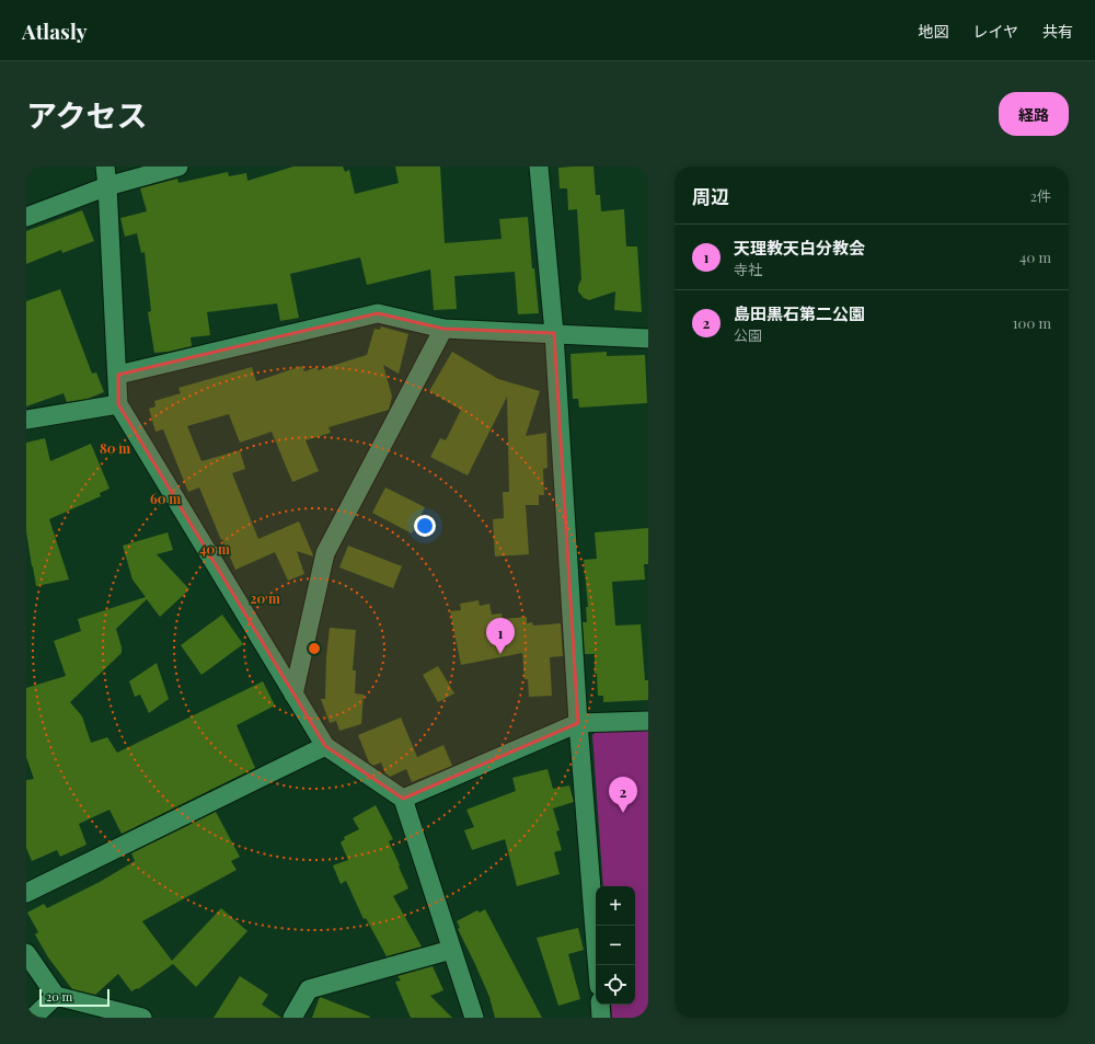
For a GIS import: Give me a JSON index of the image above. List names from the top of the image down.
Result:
{
  "scale_bar": "20 m",
  "page": {
    "header": "Atlasly",
    "nav": ["地図", "レイヤ", "共有"],
    "title": "アクセス",
    "buttons": "経路",
    "heading": ["周辺", "2件"],
    "list": [
      {
        "mark": "1",
        "name": "天理教天白分教会",
        "note": "寺社",
        "value": "40 m"
      },
      {
        "mark": "2",
        "name": "島田黒石第二公園",
        "note": "公園",
        "value": "100 m"
      }
    ],
    "pins": ["1", "2"],
    "map_buttons": ["+", "−"],
    "scale": "20 m"
  },
  "rings": [
    "80 m",
    "60 m",
    "40 m",
    "20 m"
  ]
}
